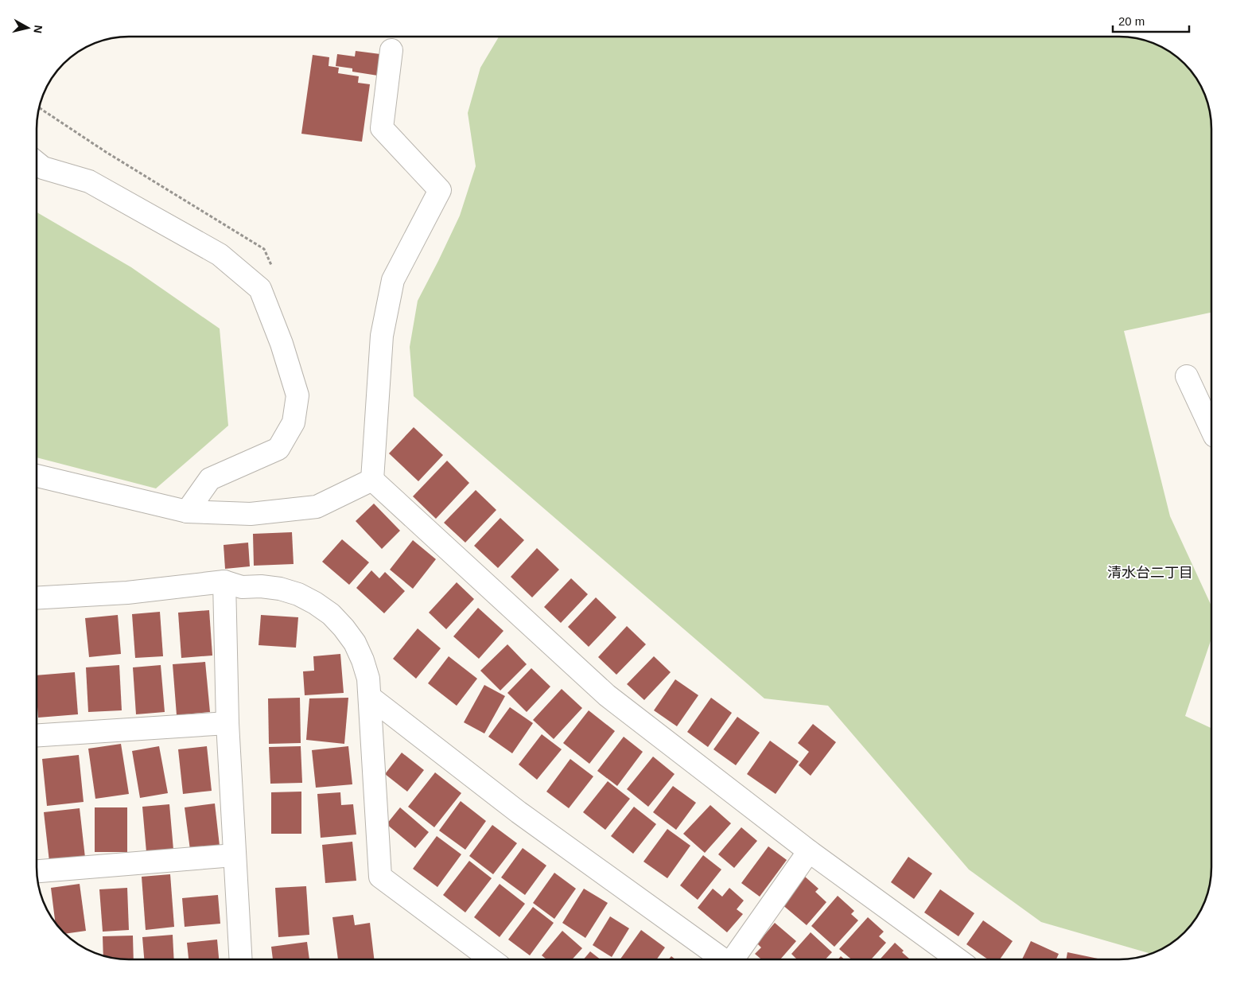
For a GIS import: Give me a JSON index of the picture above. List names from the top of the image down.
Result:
{
  "districts": ["清水台二丁目"],
  "scale_bar": "20 m",
  "north": "right"
}
